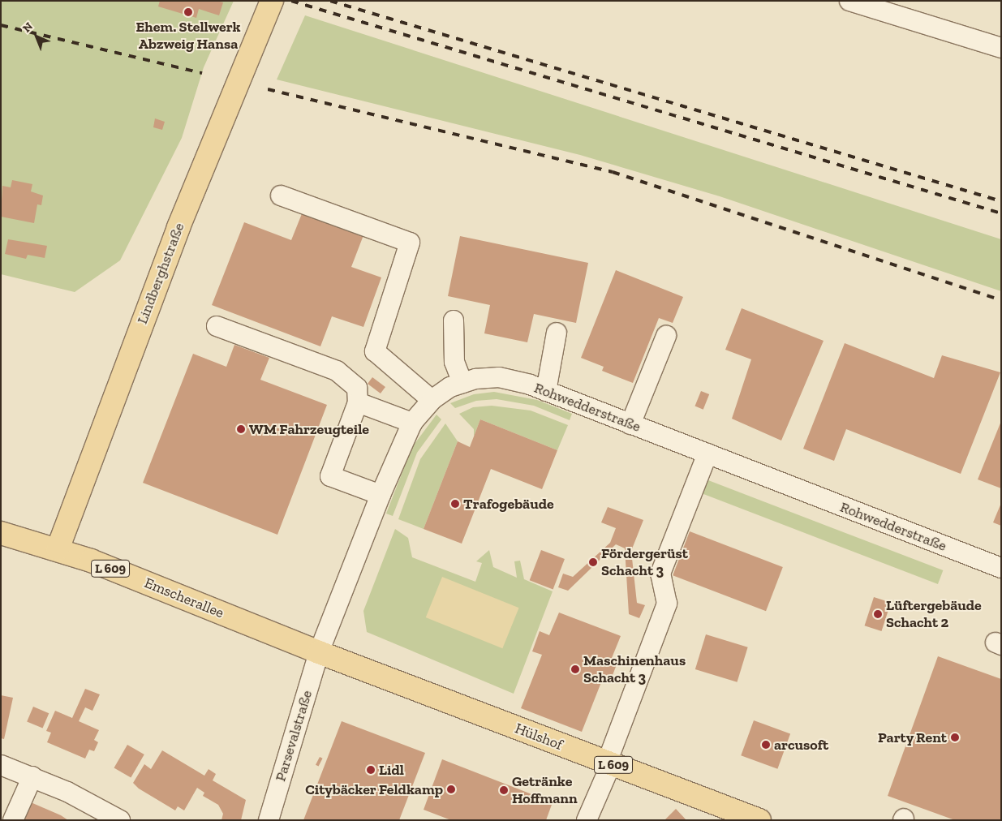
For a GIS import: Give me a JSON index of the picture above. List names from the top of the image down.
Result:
{
  "streets": {
    "main road": [
      "Lindberghstraße",
      "L 609",
      "Emscherallee",
      "Hülshof"
    ],
    "street": ["Rohwedderstraße", "Parsevalstraße"]
  },
  "crossings": [
    ["Lindberghstraße", "Emscherallee"],
    ["Rohwedderstraße", "Emscherallee"],
    ["Rohwedderstraße", "Parsevalstraße"],
    ["Rohwedderstraße", "Hülshof"],
    ["Emscherallee", "Parsevalstraße"],
    ["Emscherallee", "Hülshof"],
    ["Parsevalstraße", "Hülshof"]
  ],
  "places": [
    "Ehem. Stellwerk Abzweig Hansa",
    "WM Fahrzeugteile",
    "Trafogebäude",
    "Fördergerüst Schacht 3",
    "Lüftergebäude Schacht 2",
    "Maschinenhaus Schacht 3",
    "Party Rent",
    "arcusoft",
    "Lidl",
    "Citybäcker Feldkamp",
    "Getränke Hoffmann"
  ],
  "north": "top left"
}
